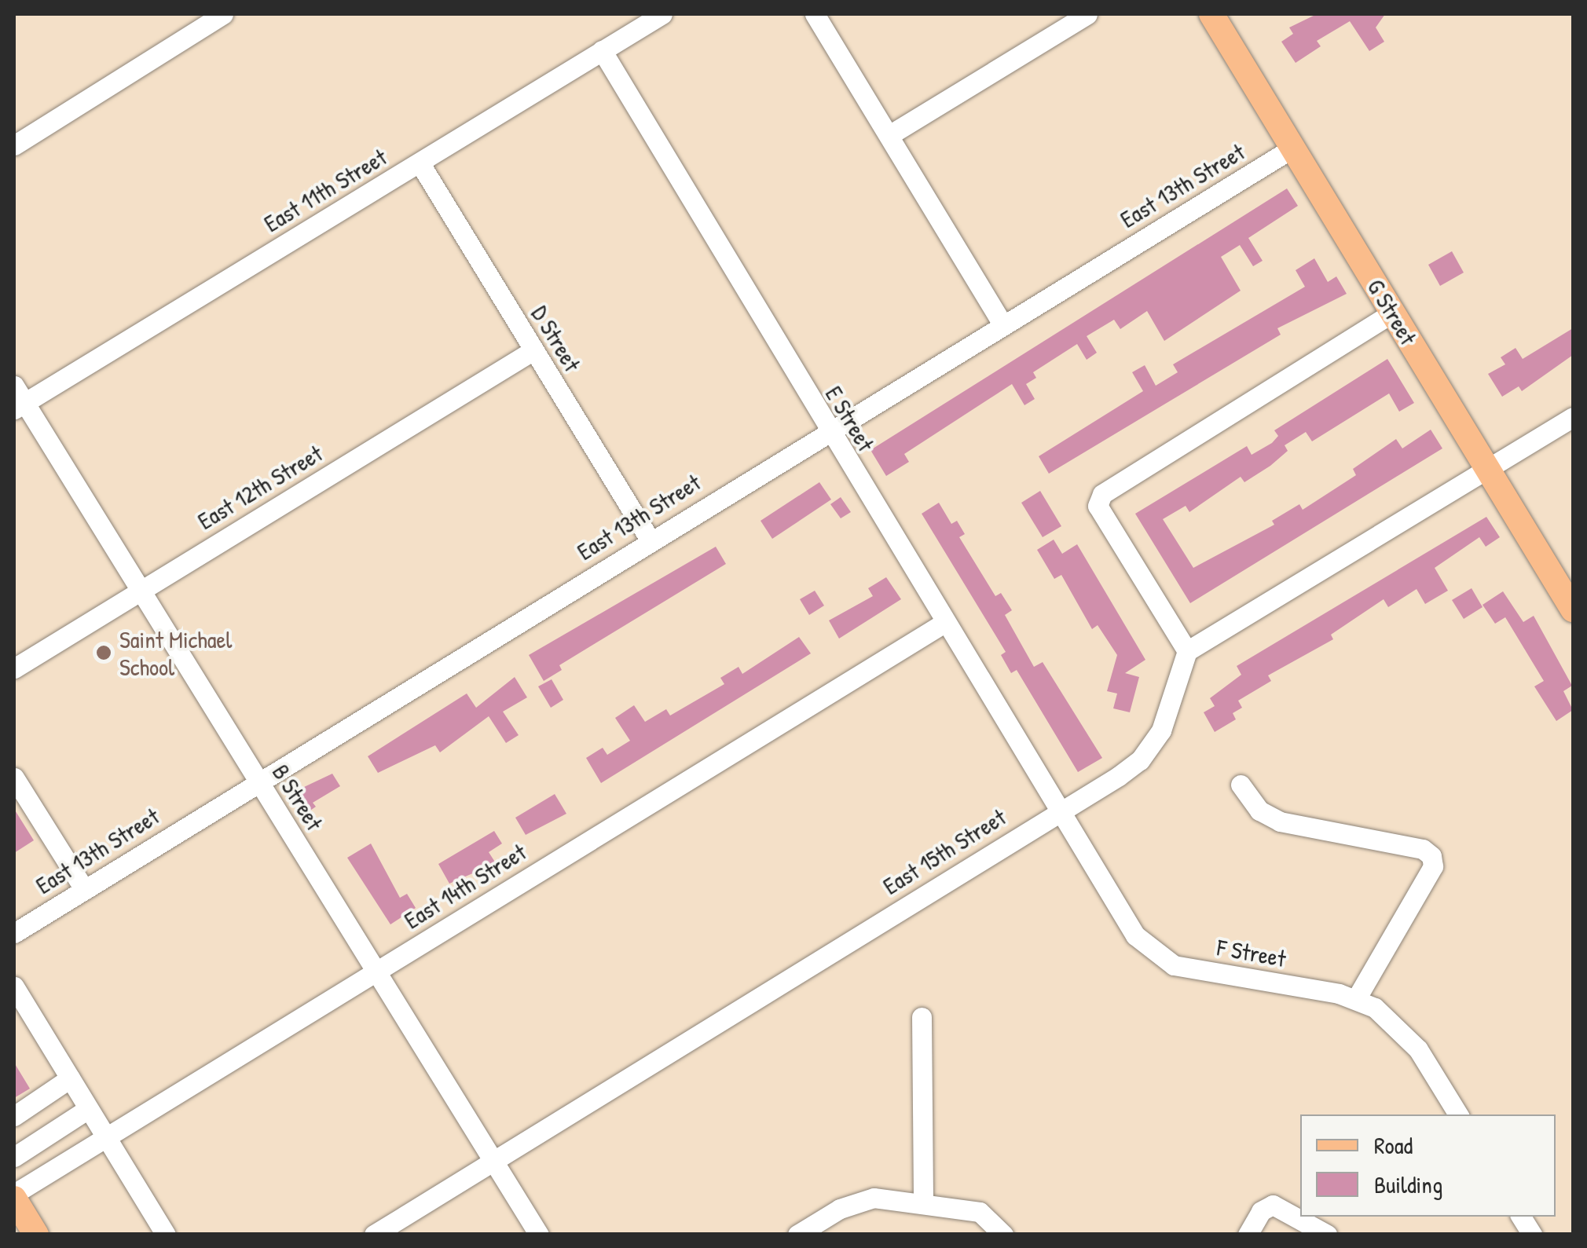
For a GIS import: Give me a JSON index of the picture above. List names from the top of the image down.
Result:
{
  "streets": {
    "main road": ["G Street"],
    "street": [
      "East 13th Street",
      "East 11th Street",
      "D Street",
      "E Street",
      "East 12th Street",
      "B Street",
      "East 15th Street",
      "East 14th Street",
      "F Street"
    ]
  },
  "crossings": [
    ["East 13th Street", "G Street"],
    ["East 13th Street", "D Street"],
    ["East 13th Street", "E Street"],
    ["East 13th Street", "B Street"],
    ["East 11th Street", "D Street"],
    ["East 11th Street", "E Street"],
    ["East 11th Street", "B Street"],
    ["D Street", "East 12th Street"],
    ["E Street", "East 15th Street"],
    ["E Street", "East 14th Street"],
    ["E Street", "F Street"],
    ["East 12th Street", "B Street"],
    ["B Street", "East 15th Street"],
    ["B Street", "East 14th Street"],
    ["East 15th Street", "F Street"]
  ],
  "places": ["Saint Michael School"],
  "legend": ["Road", "Building"]
}
